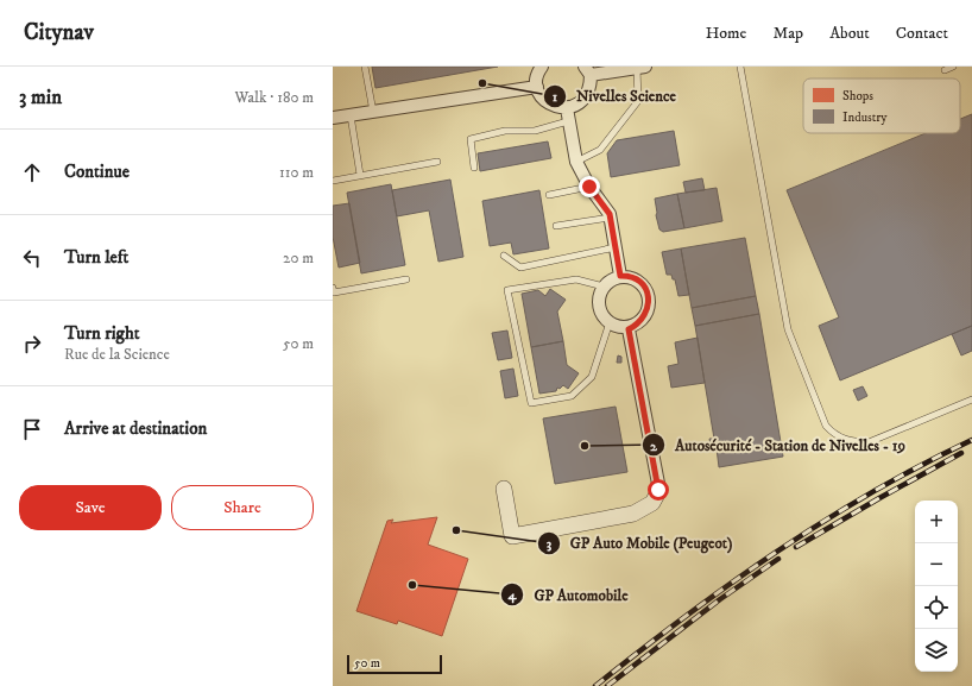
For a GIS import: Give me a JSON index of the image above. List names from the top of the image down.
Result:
{
  "places": [
    "Nivelles Science",
    "Autosécurité - Station de Nivelles - 19",
    "GP Auto Mobile (Peugeot)",
    "GP Automobile"
  ],
  "legend": ["Shops", "Industry"],
  "scale_bar": "50 m",
  "page": {
    "header": "Citynav",
    "nav": [
      "Home",
      "Map",
      "About",
      "Contact"
    ],
    "heading": ["3 min", "Walk · 180 m"],
    "list": [
      ["Continue", "110 m"],
      ["Turn left", "20 m"],
      ["Turn right", "Rue de la Science", "50 m"],
      "Arrive at destination"
    ],
    "buttons": ["Save", "Share"],
    "map_buttons": ["+", "−"],
    "scale": "50 m"
  }
}
